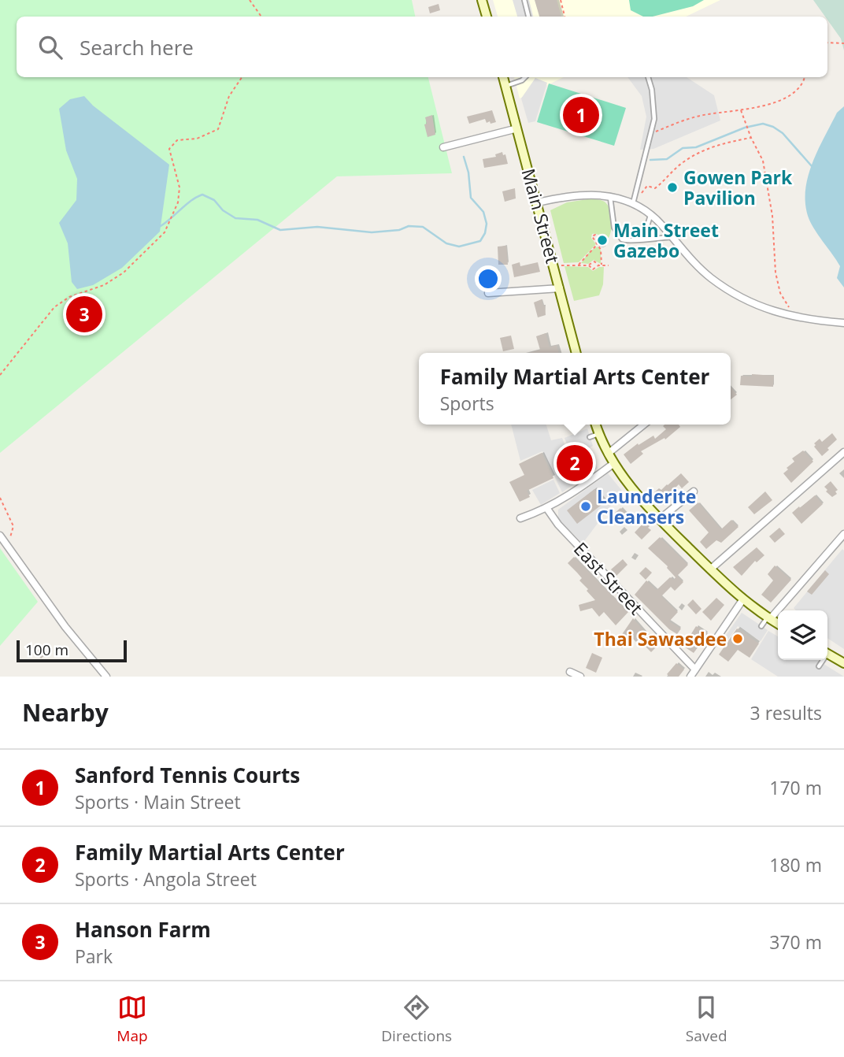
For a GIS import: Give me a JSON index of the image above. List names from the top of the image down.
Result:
{
  "streets": {
    "main road": ["Main Street"],
    "street": ["East Street"]
  },
  "places": [
    "Gowen Park Pavilion",
    "Main Street Gazebo",
    "Launderite Cleansers",
    "Thai Sawasdee"
  ],
  "scale_bar": "100 m",
  "page": {
    "search": "Search here",
    "pins": ["1", "3", "2"],
    "popup": ["Family Martial Arts Center", "Sports"],
    "scale": "100 m",
    "heading": ["Nearby", "3 results"],
    "list": [
      {
        "mark": "1",
        "name": "Sanford Tennis Courts",
        "note": "Sports · Main Street",
        "value": "170 m"
      },
      {
        "mark": "2",
        "name": "Family Martial Arts Center",
        "note": "Sports · Angola Street",
        "value": "180 m"
      },
      {
        "mark": "3",
        "name": "Hanson Farm",
        "note": "Park",
        "value": "370 m"
      }
    ],
    "nav": ["Map", "Directions", "Saved"]
  }
}
